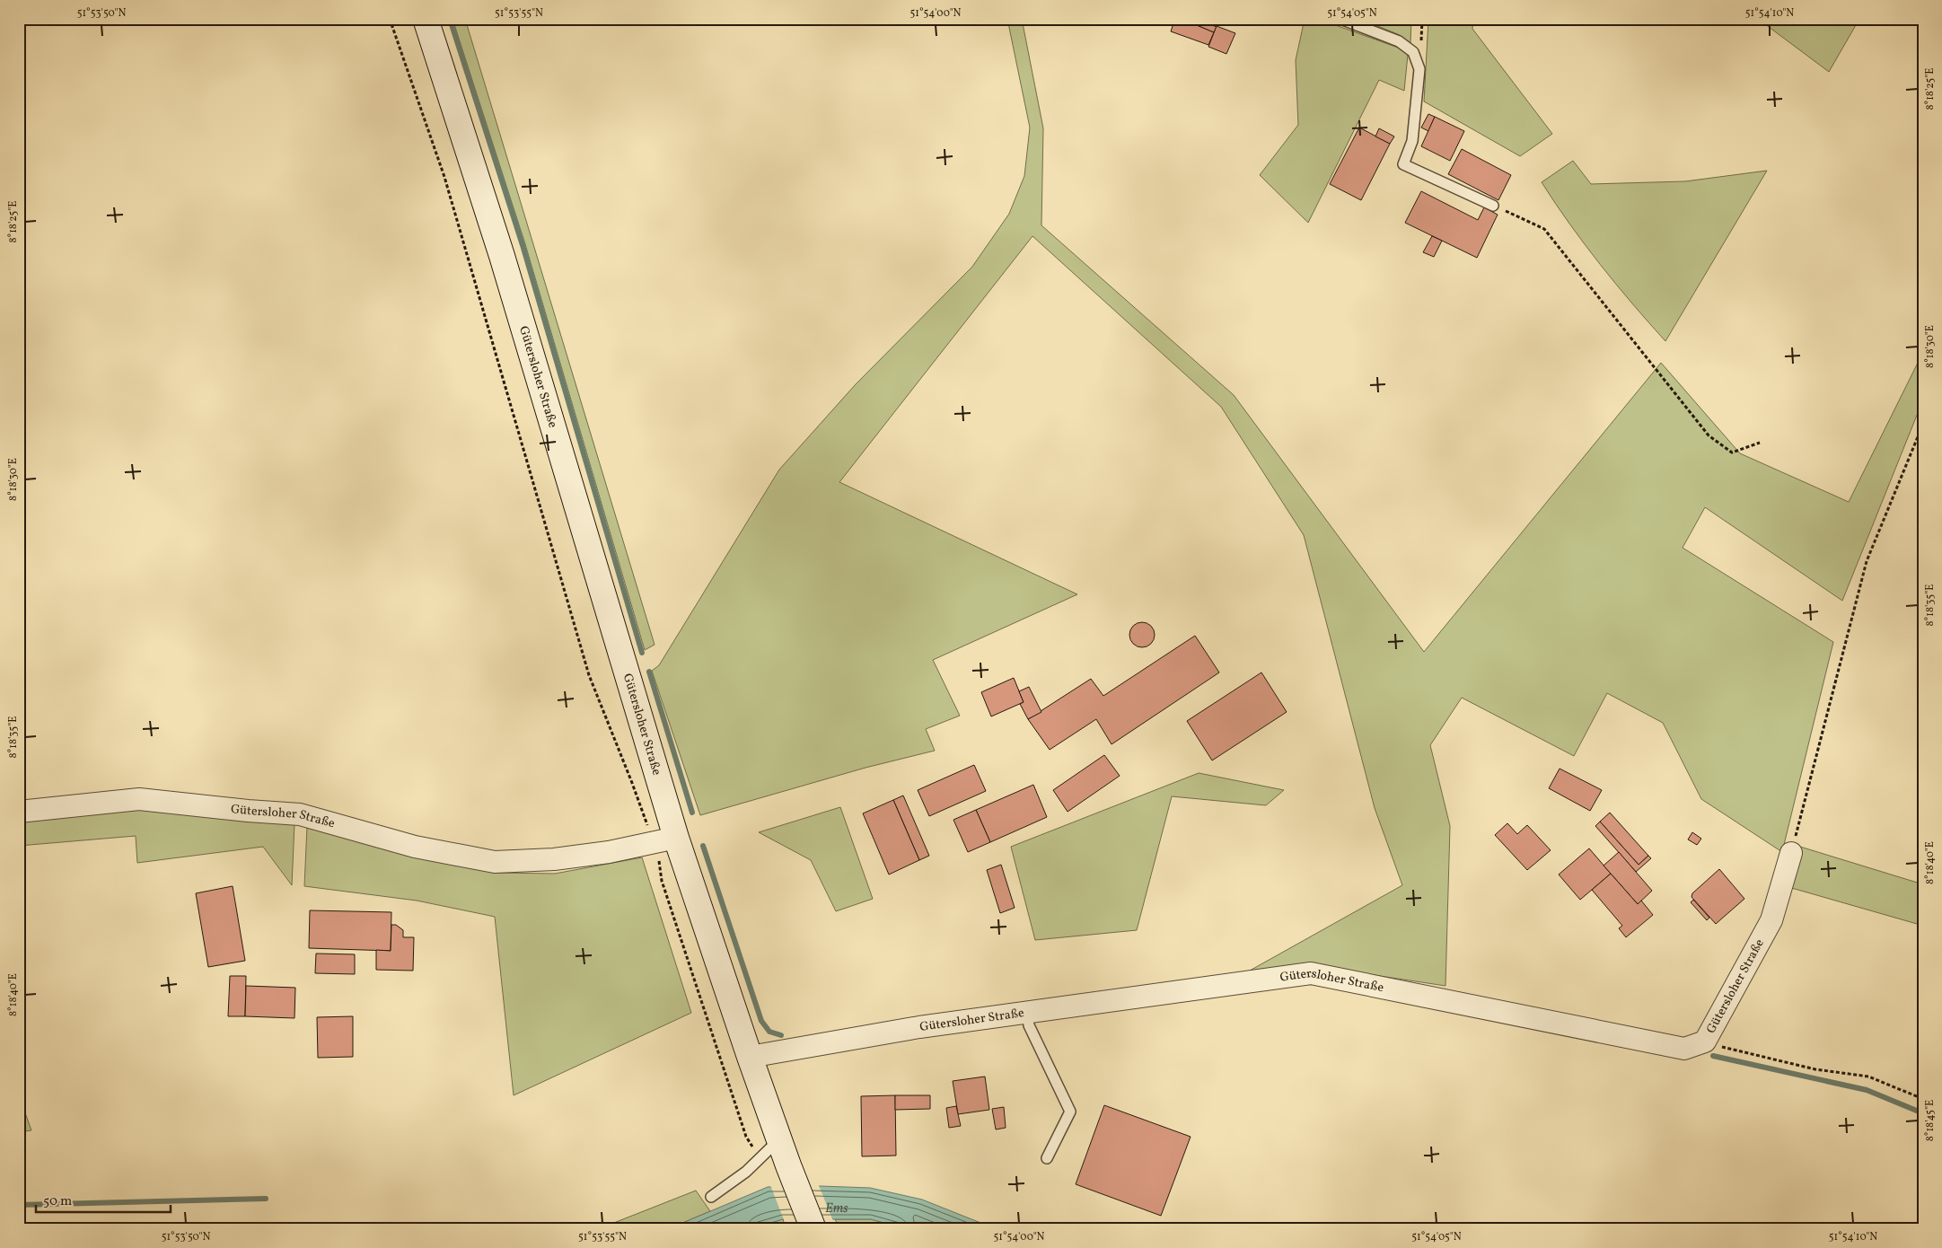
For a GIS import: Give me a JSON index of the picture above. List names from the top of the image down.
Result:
{
  "streets": {
    "main road": ["Gütersloher Straße"]
  },
  "water": ["Ems"],
  "scale_bar": "50 m",
  "coordinates": [
    "51°53'50\"N",
    "51°53'55\"N",
    "51°54'00\"N",
    "51°54'05\"N",
    "51°54'10\"N",
    "8°18'25\"E",
    "8°18'30\"E",
    "8°18'35\"E",
    "8°18'40\"E",
    "8°18'45\"E"
  ]
}
